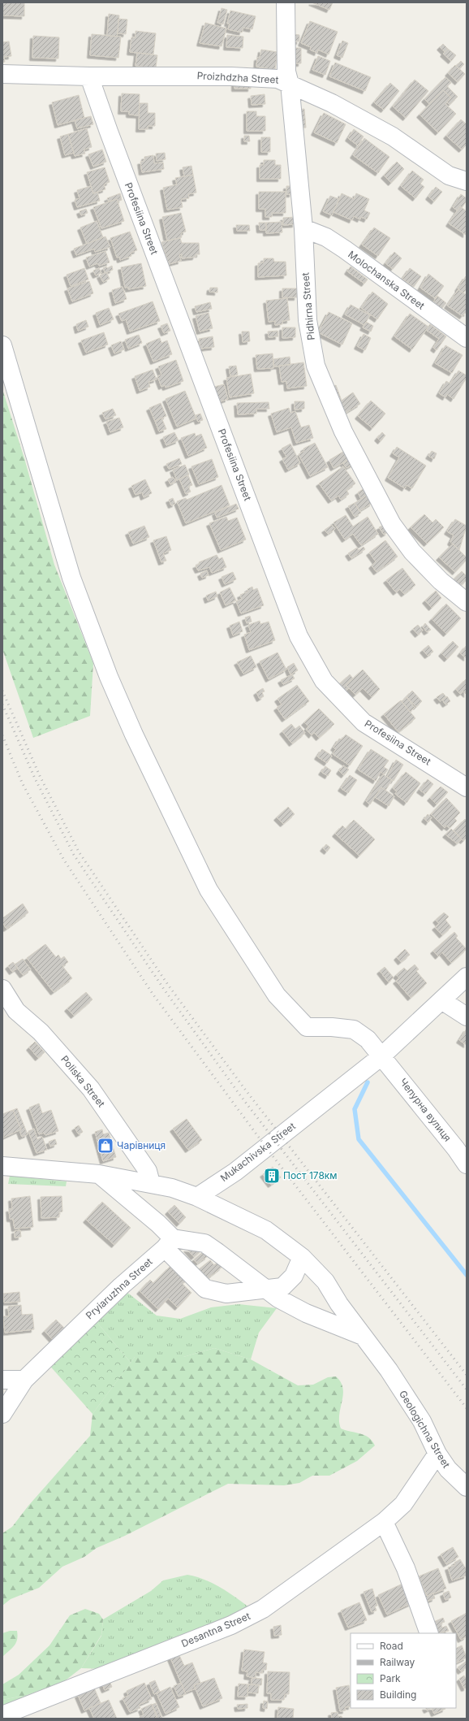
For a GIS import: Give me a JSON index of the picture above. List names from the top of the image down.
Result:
{
  "streets": {
    "street": [
      "Proizhdzha Street",
      "Profesiina Street",
      "Molochanska Street",
      "Pidhirna Street",
      "Poliska Street",
      "Чепурна вулиця",
      "Mukachivska Street",
      "Pryiaruzhna Street",
      "Geologichna Street",
      "Desantna Street"
    ]
  },
  "crossings": [
    ["Proizhdzha Street", "Profesiina Street"],
    ["Proizhdzha Street", "Pidhirna Street"],
    ["Molochanska Street", "Pidhirna Street"],
    ["Чепурна вулиця", "Mukachivska Street"],
    ["Mukachivska Street", "Geologichna Street"],
    ["Geologichna Street", "Desantna Street"]
  ],
  "places": {
    "shop": ["Чарівниця"],
    "building": ["Пост 178км"]
  },
  "legend": [
    "Road",
    "Railway",
    "Park",
    "Building"
  ]
}
